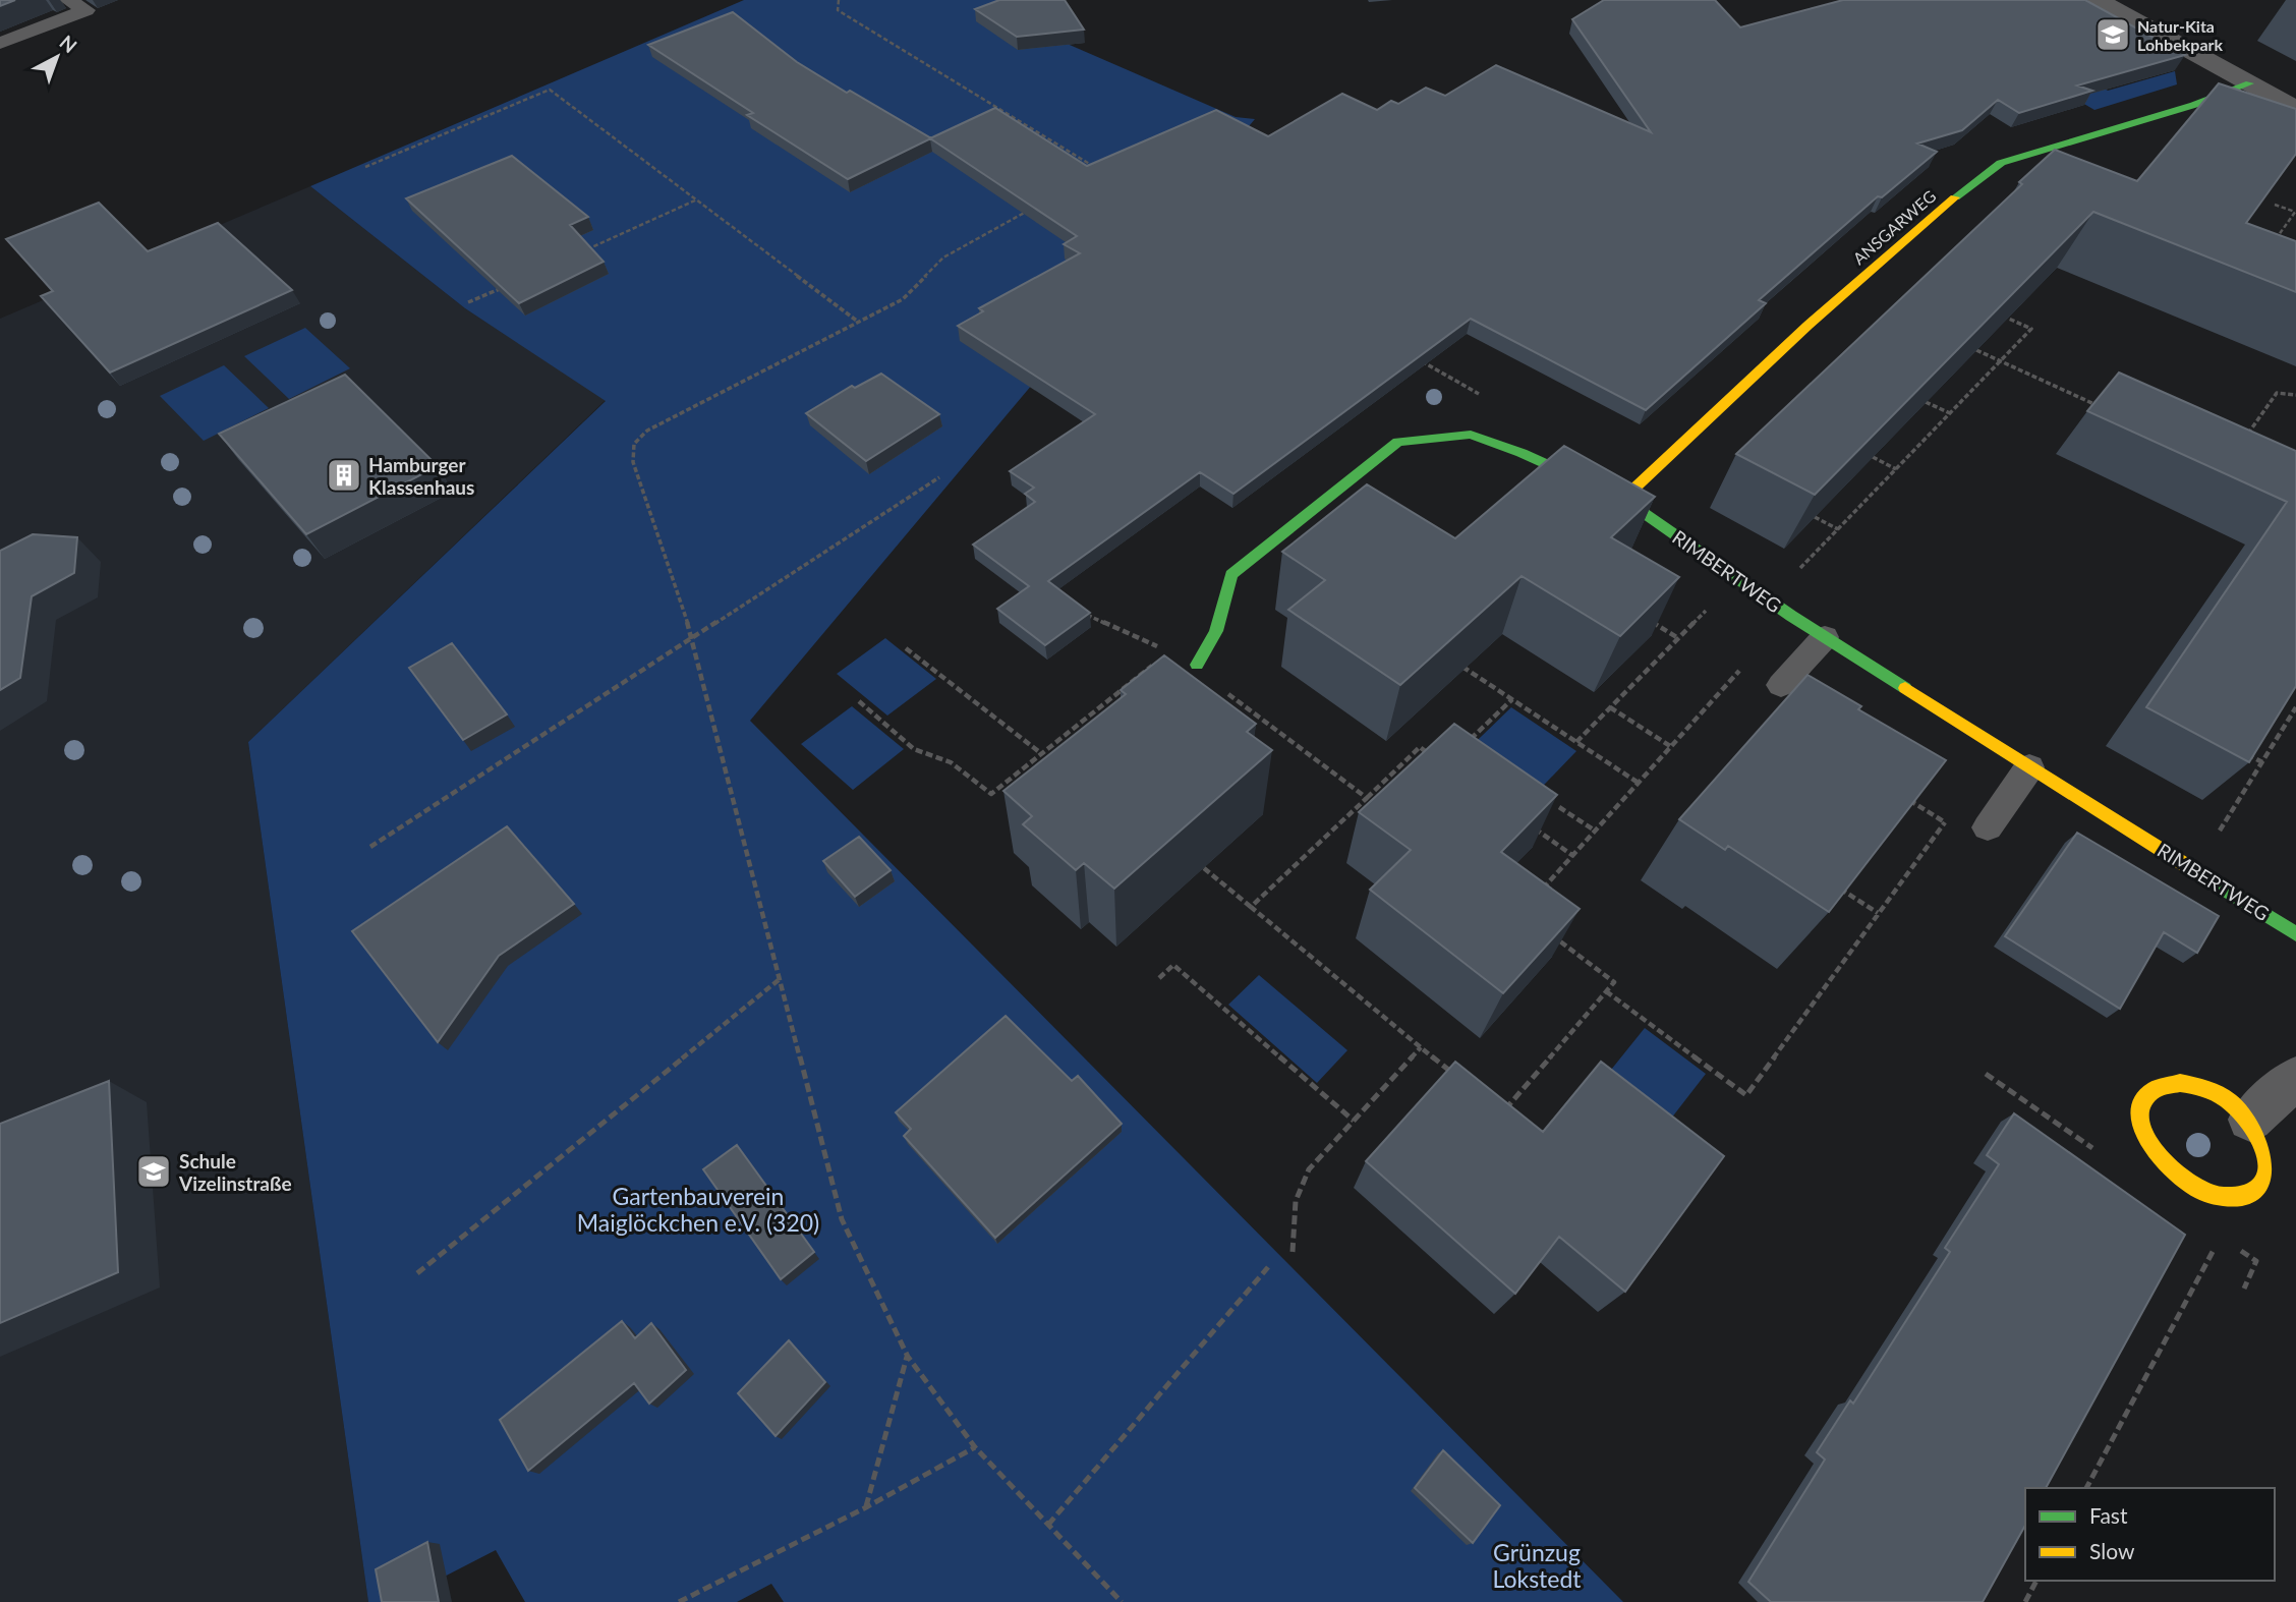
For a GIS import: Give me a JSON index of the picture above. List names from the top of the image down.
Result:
{
  "streets": {
    "street": ["ANSGARWEG", "RIMBERTWEG"]
  },
  "crossings": [
    ["ANSGARWEG", "RIMBERTWEG"]
  ],
  "parks": ["Gartenbauverein Maiglöckchen e.V. (320)", "Grünzug Lokstedt"],
  "places": {
    "school or university": ["Natur-Kita Lohbekpark", "Schule Vizelinstraße"],
    "building": ["Hamburger Klassenhaus"]
  },
  "legend": ["Fast", "Slow"],
  "north": "top right"
}
